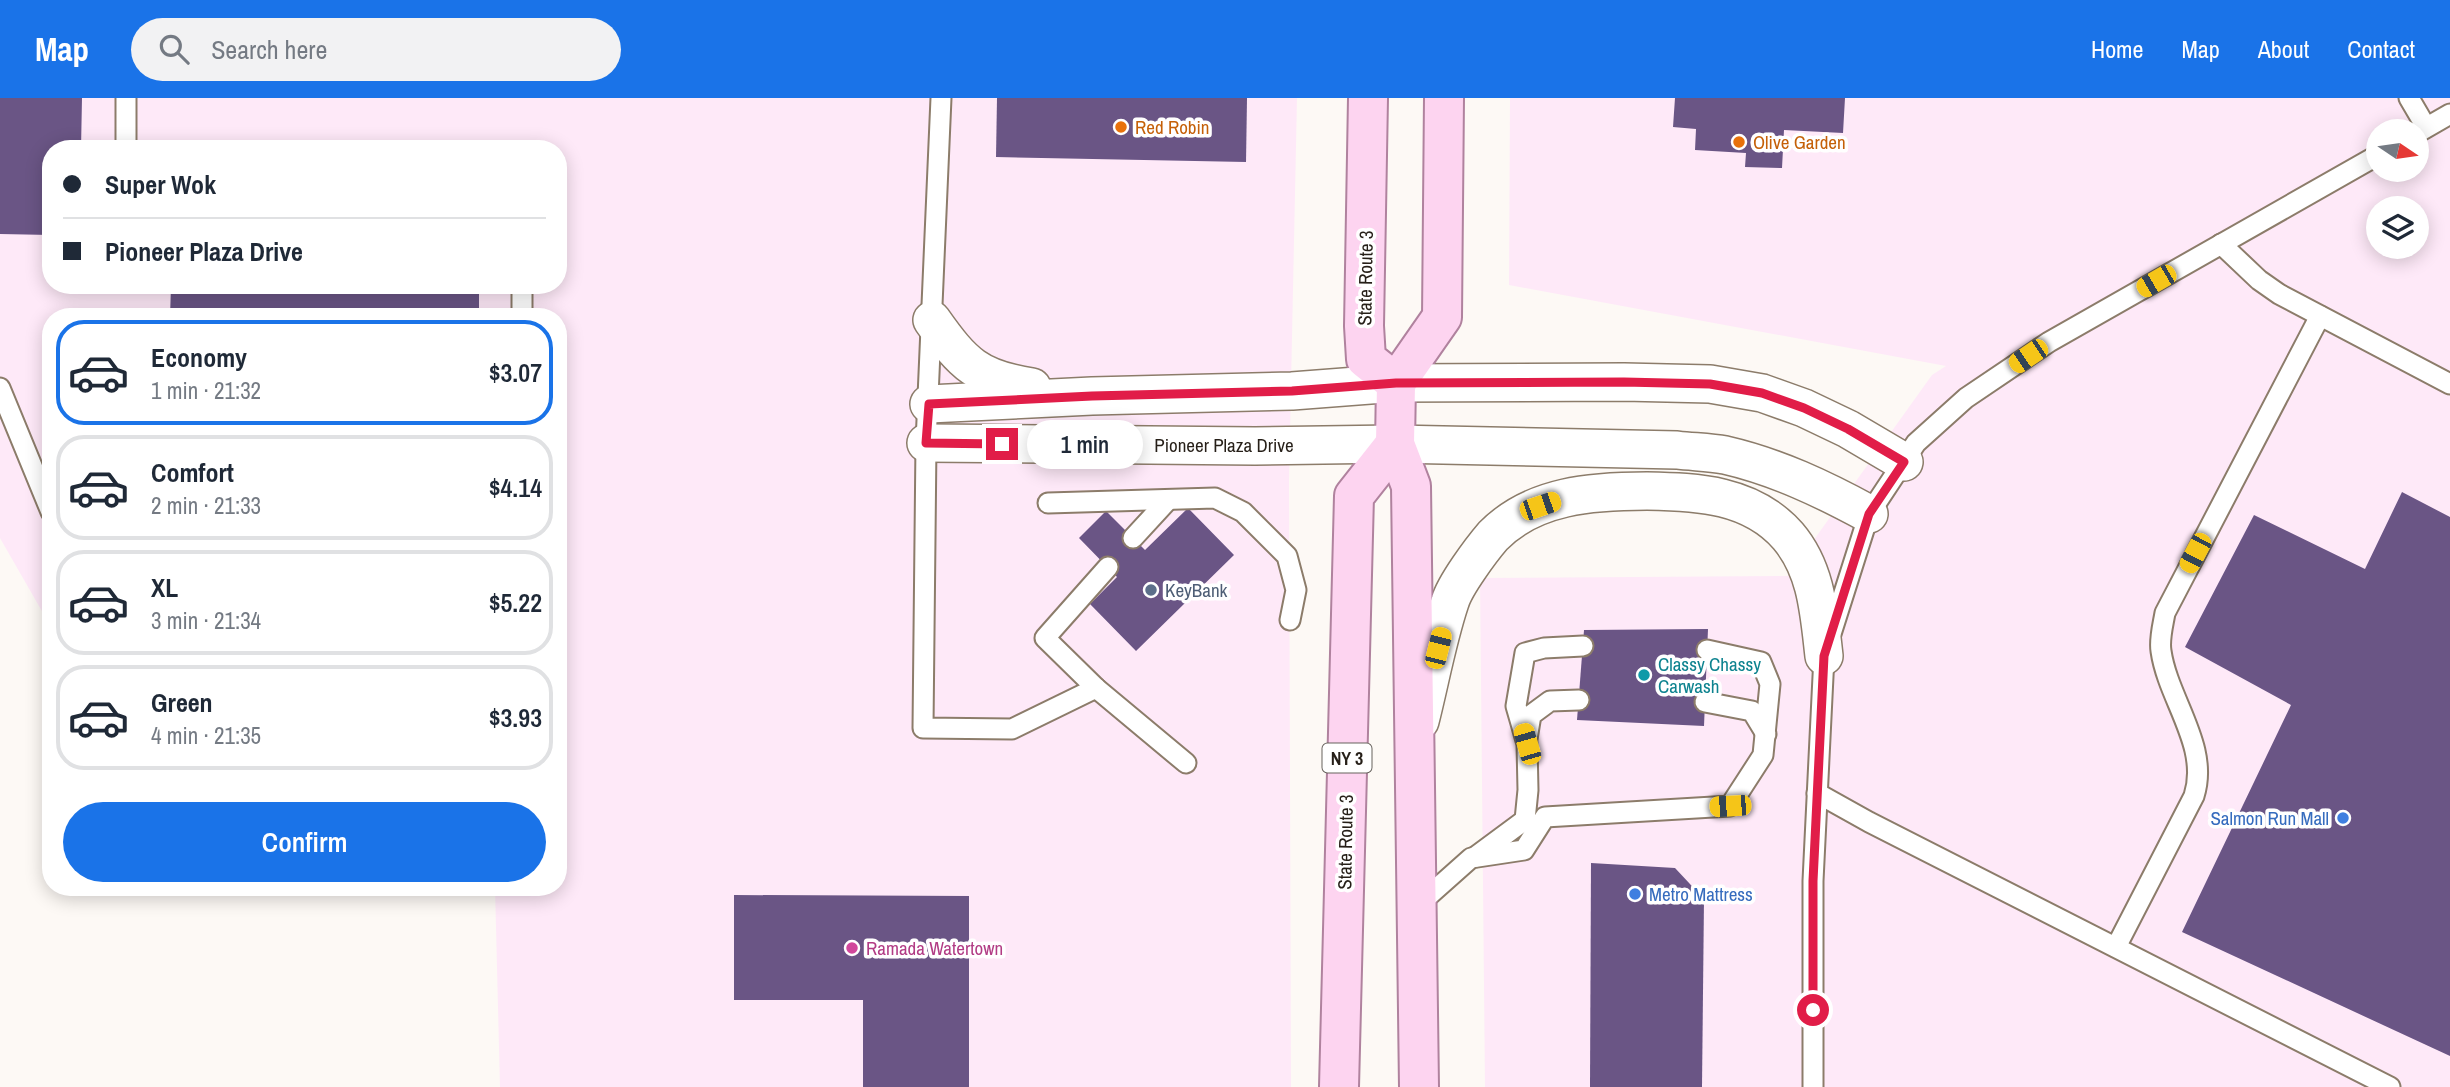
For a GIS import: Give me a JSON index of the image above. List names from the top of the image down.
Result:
{
  "streets": {
    "main road": ["State Route 3", "NY 3"],
    "street": ["Pioneer Plaza Drive"]
  },
  "crossings": [
    ["State Route 3", "Pioneer Plaza Drive"]
  ],
  "places": [
    "Red Robin",
    "Olive Garden",
    "KeyBank",
    "Classy Chassy Carwash",
    "Salmon Run Mall",
    "Metro Mattress",
    "Ramada Watertown"
  ],
  "north": "right",
  "page": {
    "header": "Map",
    "search": "Search here",
    "nav": [
      "Home",
      "Map",
      "About",
      "Contact"
    ],
    "banner": ["Super Wok", "Pioneer Plaza Drive"],
    "list": [
      {
        "name": "Economy",
        "note": "1 min · 21:32",
        "value": "$3.07"
      },
      {
        "name": "Comfort",
        "note": "2 min · 21:33",
        "value": "$4.14"
      },
      {
        "name": "XL",
        "note": "3 min · 21:34",
        "value": "$5.22"
      },
      {
        "name": "Green",
        "note": "4 min · 21:35",
        "value": "$3.93"
      }
    ],
    "bubble": "1 min",
    "buttons": "Confirm"
  }
}
